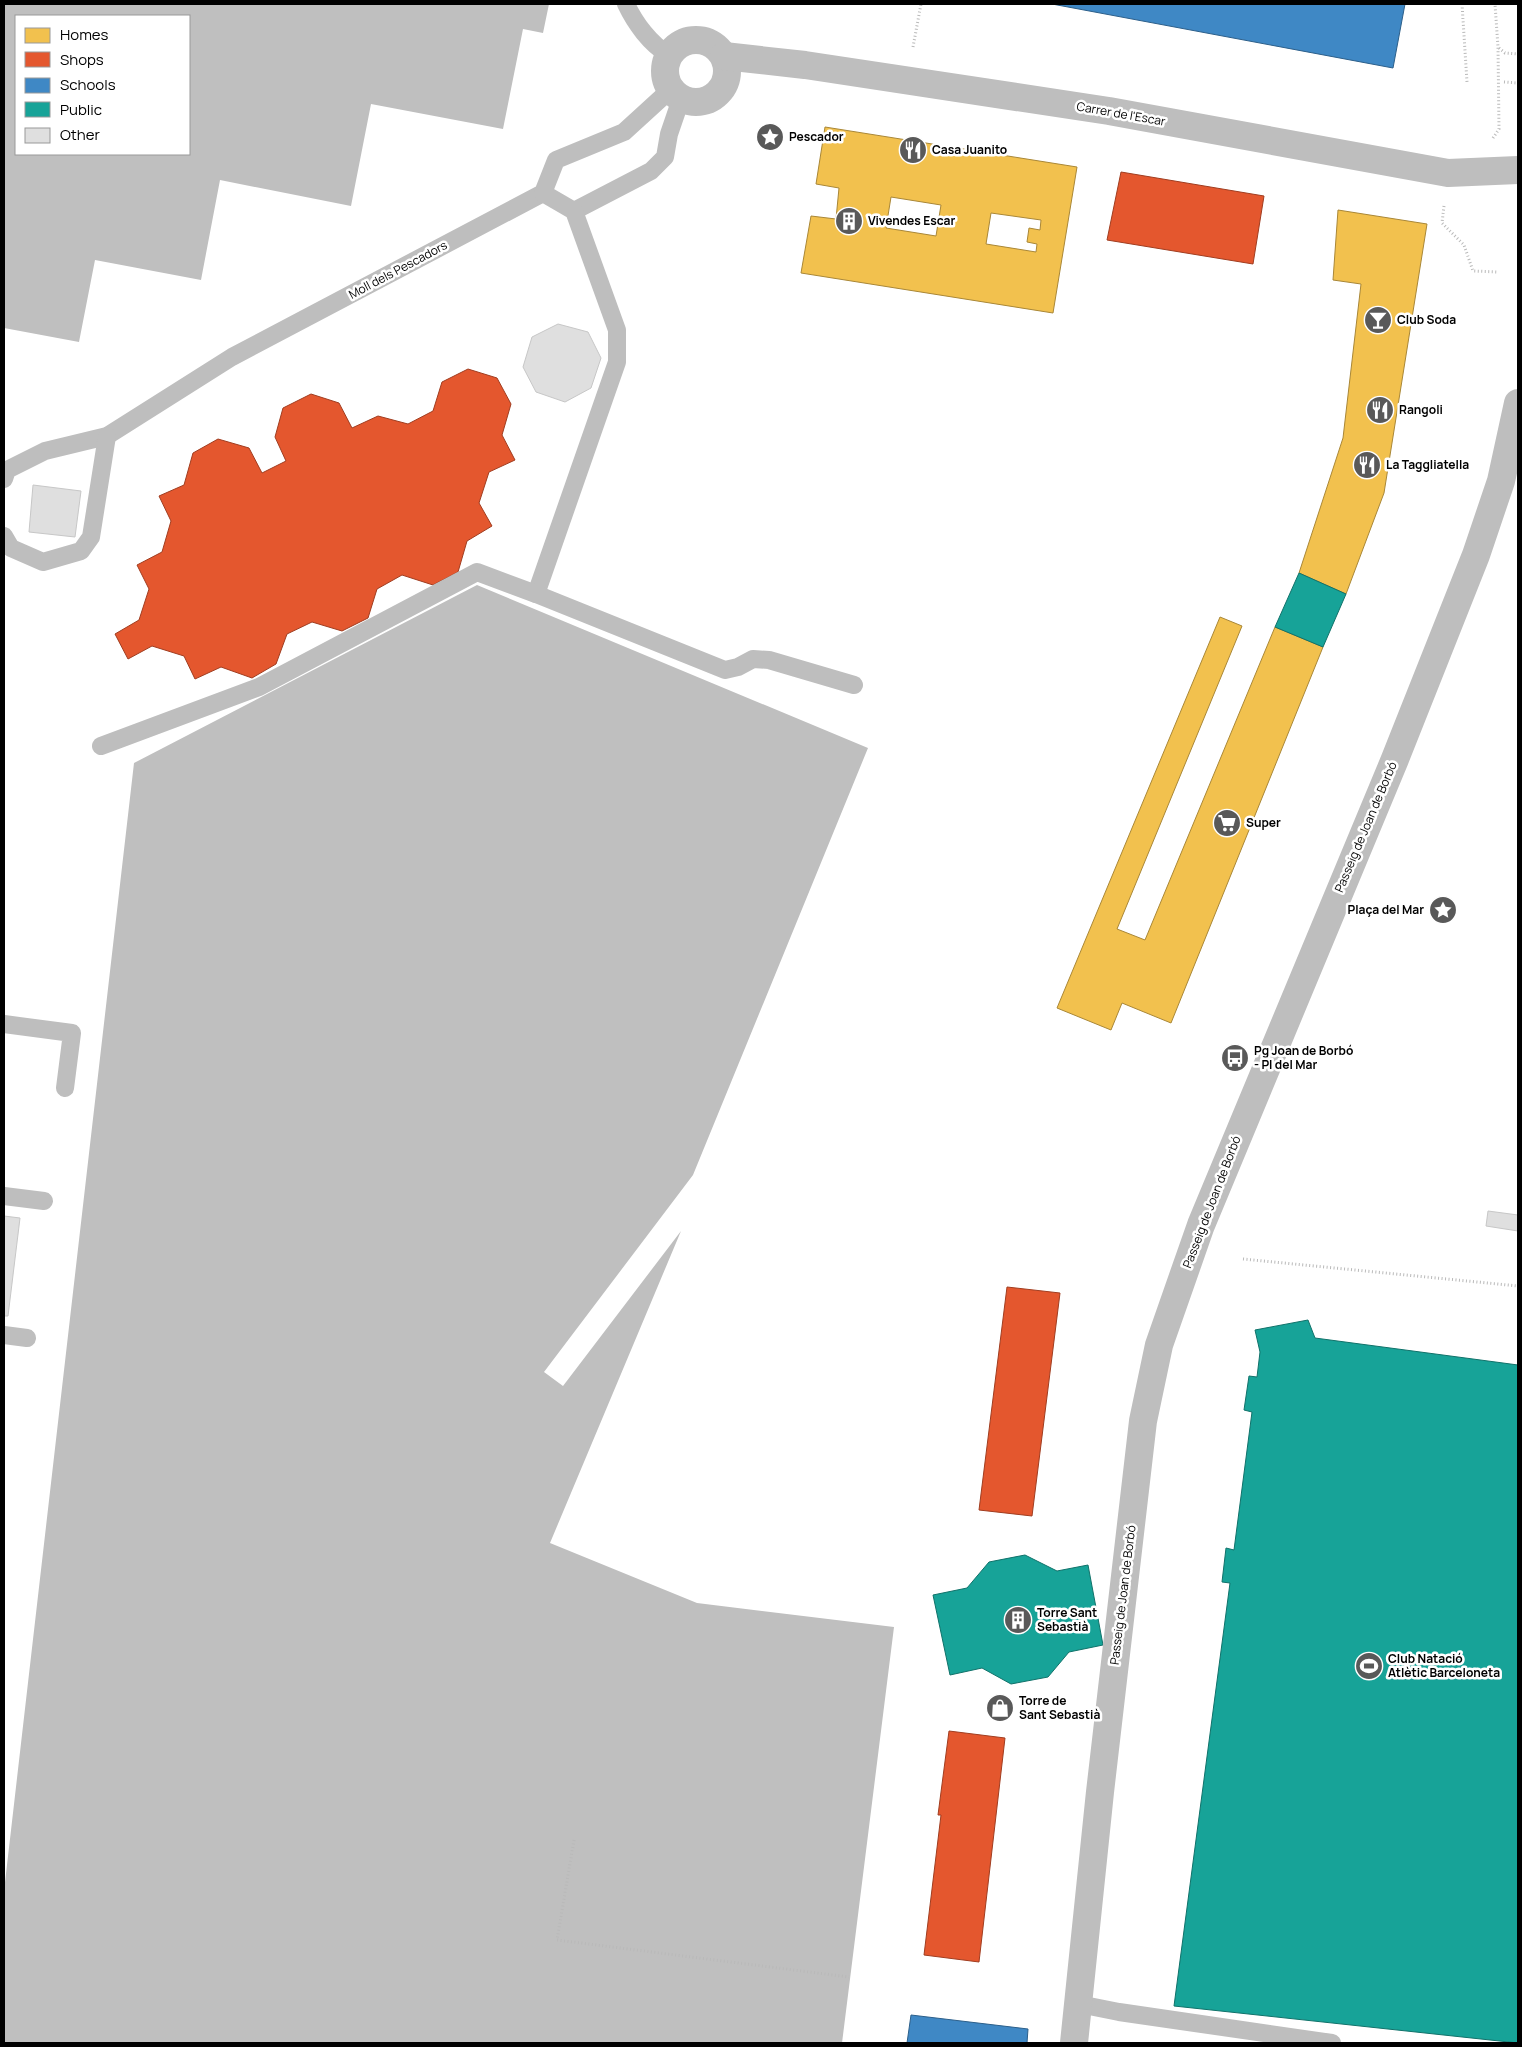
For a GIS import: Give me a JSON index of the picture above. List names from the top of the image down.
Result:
{
  "streets": {
    "street": ["Carrer de l'Escar", "Passeig de Joan de Borbó"],
    "lane": ["Moll dels Pescadors"]
  },
  "places": {
    "place": ["Pescador", "Plaça del Mar"],
    "restaurant": ["Casa Juanito", "Rangoli", "La Taggliatella"],
    "building": ["Vivendes Escar", "Torre Sant Sebastià"],
    "bar": ["Club Soda"],
    "supermarket": ["Super"],
    "bus stop": ["Pg Joan de Borbó - Pl del Mar"],
    "sports": ["Club Natació Atlètic Barceloneta"],
    "shop": ["Torre de Sant Sebastià"]
  },
  "legend": [
    "Homes",
    "Shops",
    "Schools",
    "Public",
    "Other"
  ]
}
